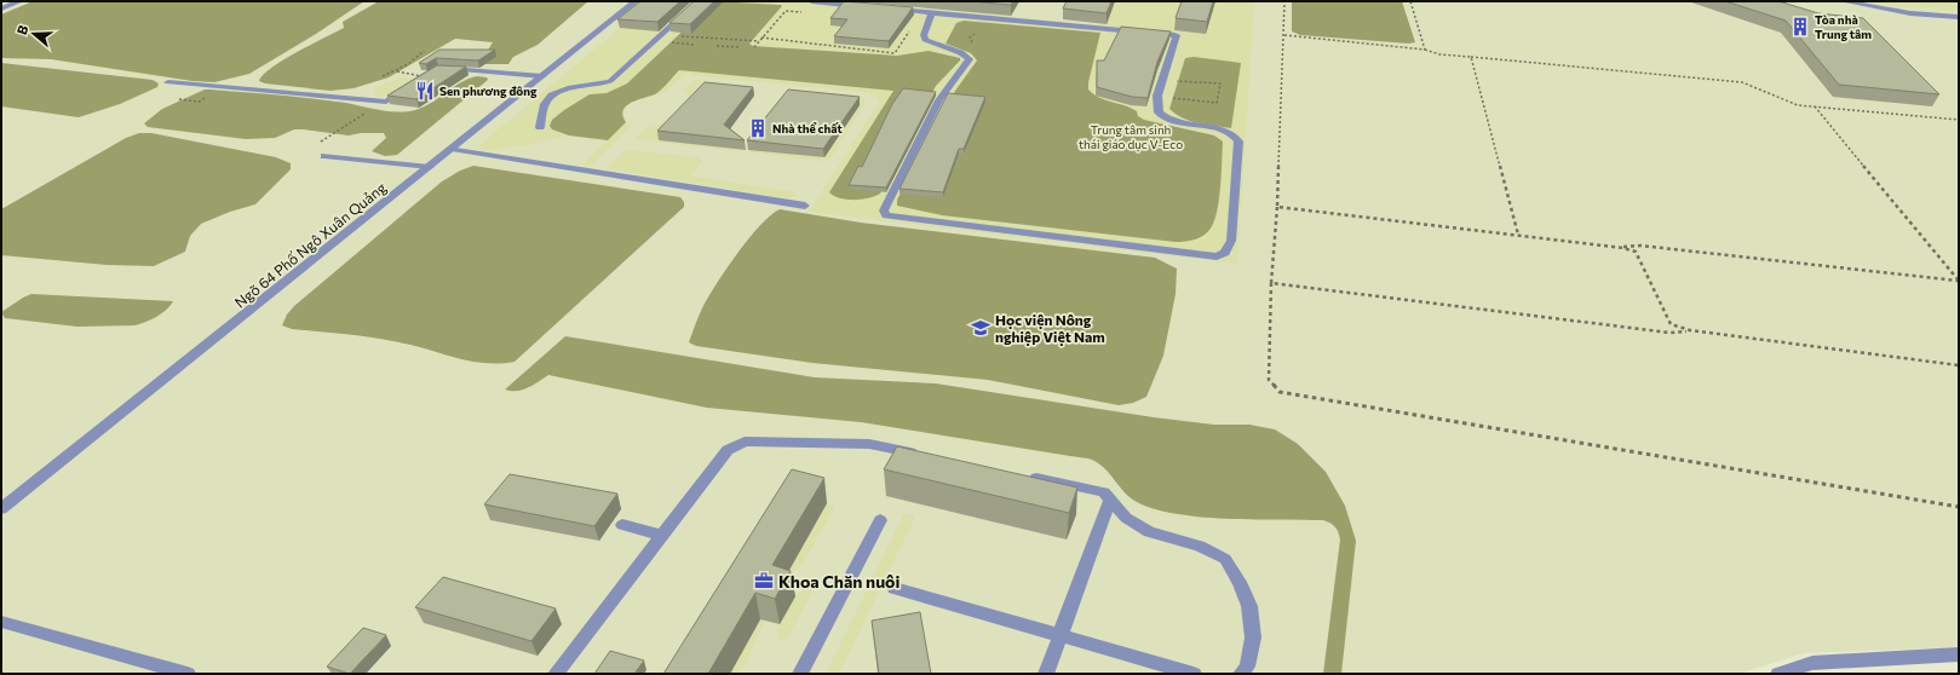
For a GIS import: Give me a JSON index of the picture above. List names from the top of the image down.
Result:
{
  "streets": {
    "street": ["Ngõ 64 Phố Ngô Xuân Quảng"]
  },
  "parks": ["Trung tâm sinh thái giáo dục V-Eco"],
  "places": {
    "building": ["Tòa nhà Trung tâm", "Nhà thể chất"],
    "restaurant": ["Sen phương đông"],
    "school or university": ["Học viện Nông nghiệp Việt Nam"],
    "office": ["Khoa Chăn nuôi"]
  },
  "north": "left"
}
